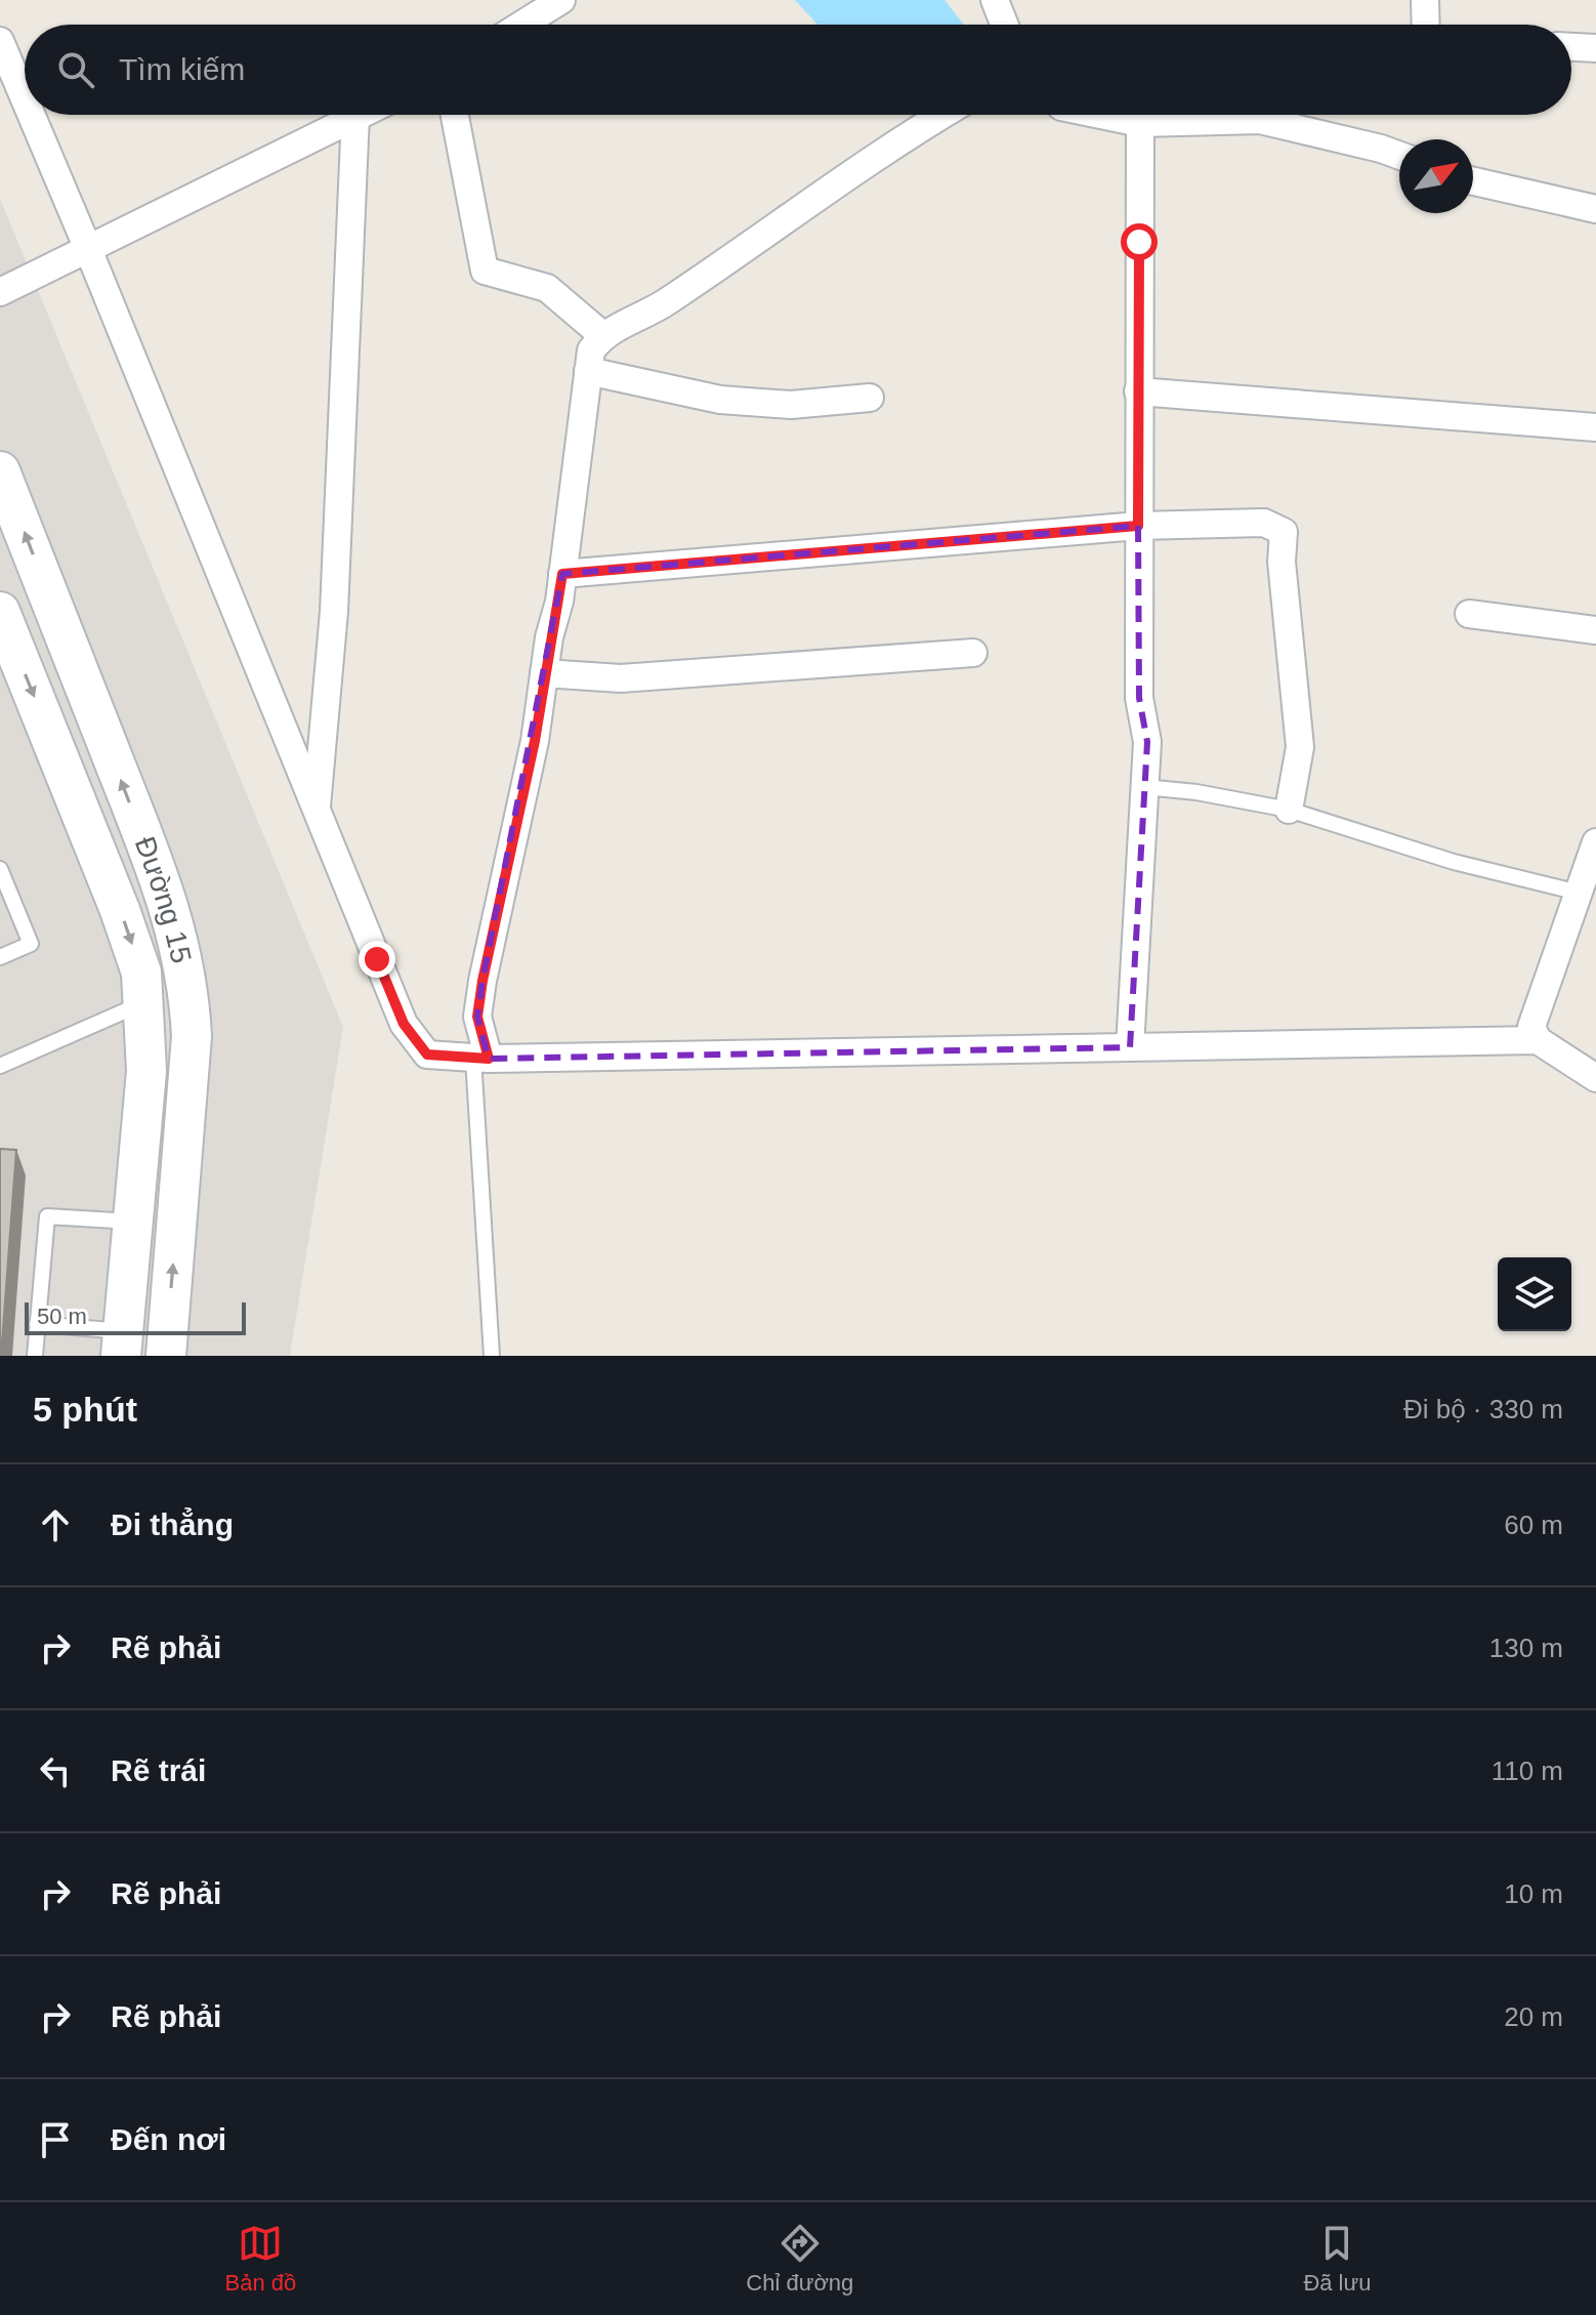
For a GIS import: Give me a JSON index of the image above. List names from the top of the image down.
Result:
{
  "streets": {
    "street": ["Đường 15"]
  },
  "scale_bar": "50 m",
  "north": "top right",
  "page": {
    "search": "Tìm kiếm",
    "scale": "50 m",
    "heading": ["5 phút", "Đi bộ · 330 m"],
    "list": [
      ["Đi thẳng", "60 m"],
      ["Rẽ phải", "130 m"],
      ["Rẽ trái", "110 m"],
      ["Rẽ phải", "10 m"],
      ["Rẽ phải", "20 m"],
      "Đến nơi"
    ],
    "nav": ["Bản đồ", "Chỉ đường", "Đã lưu"]
  }
}
